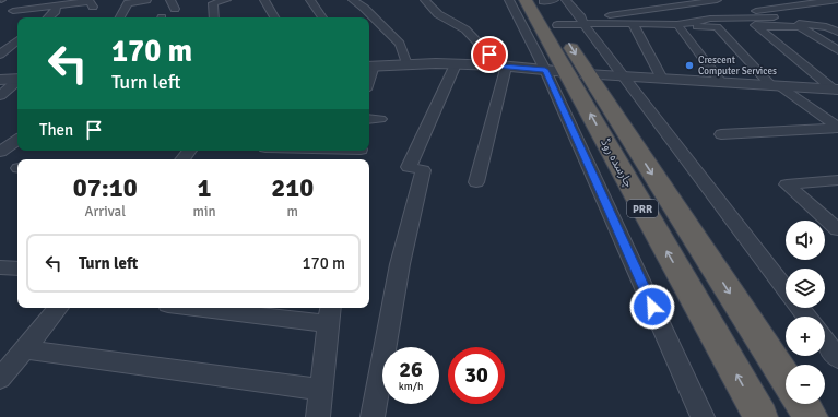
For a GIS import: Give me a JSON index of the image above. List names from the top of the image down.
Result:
{
  "streets": {
    "highway": ["چارسدہ روڈ", "PRR"]
  },
  "places": ["Crescent Computer Services"],
  "page": {
    "turn": ["170 m", "Turn left"],
    "then": "Then",
    "eta": [
      "07:10",
      "Arrival",
      "1",
      "min",
      "210",
      "m"
    ],
    "map_buttons": ["+", "−"],
    "list": [
      {
        "name": "Turn left",
        "value": "170 m"
      }
    ],
    "speed": "26 km/h",
    "limit": "30"
  }
}
